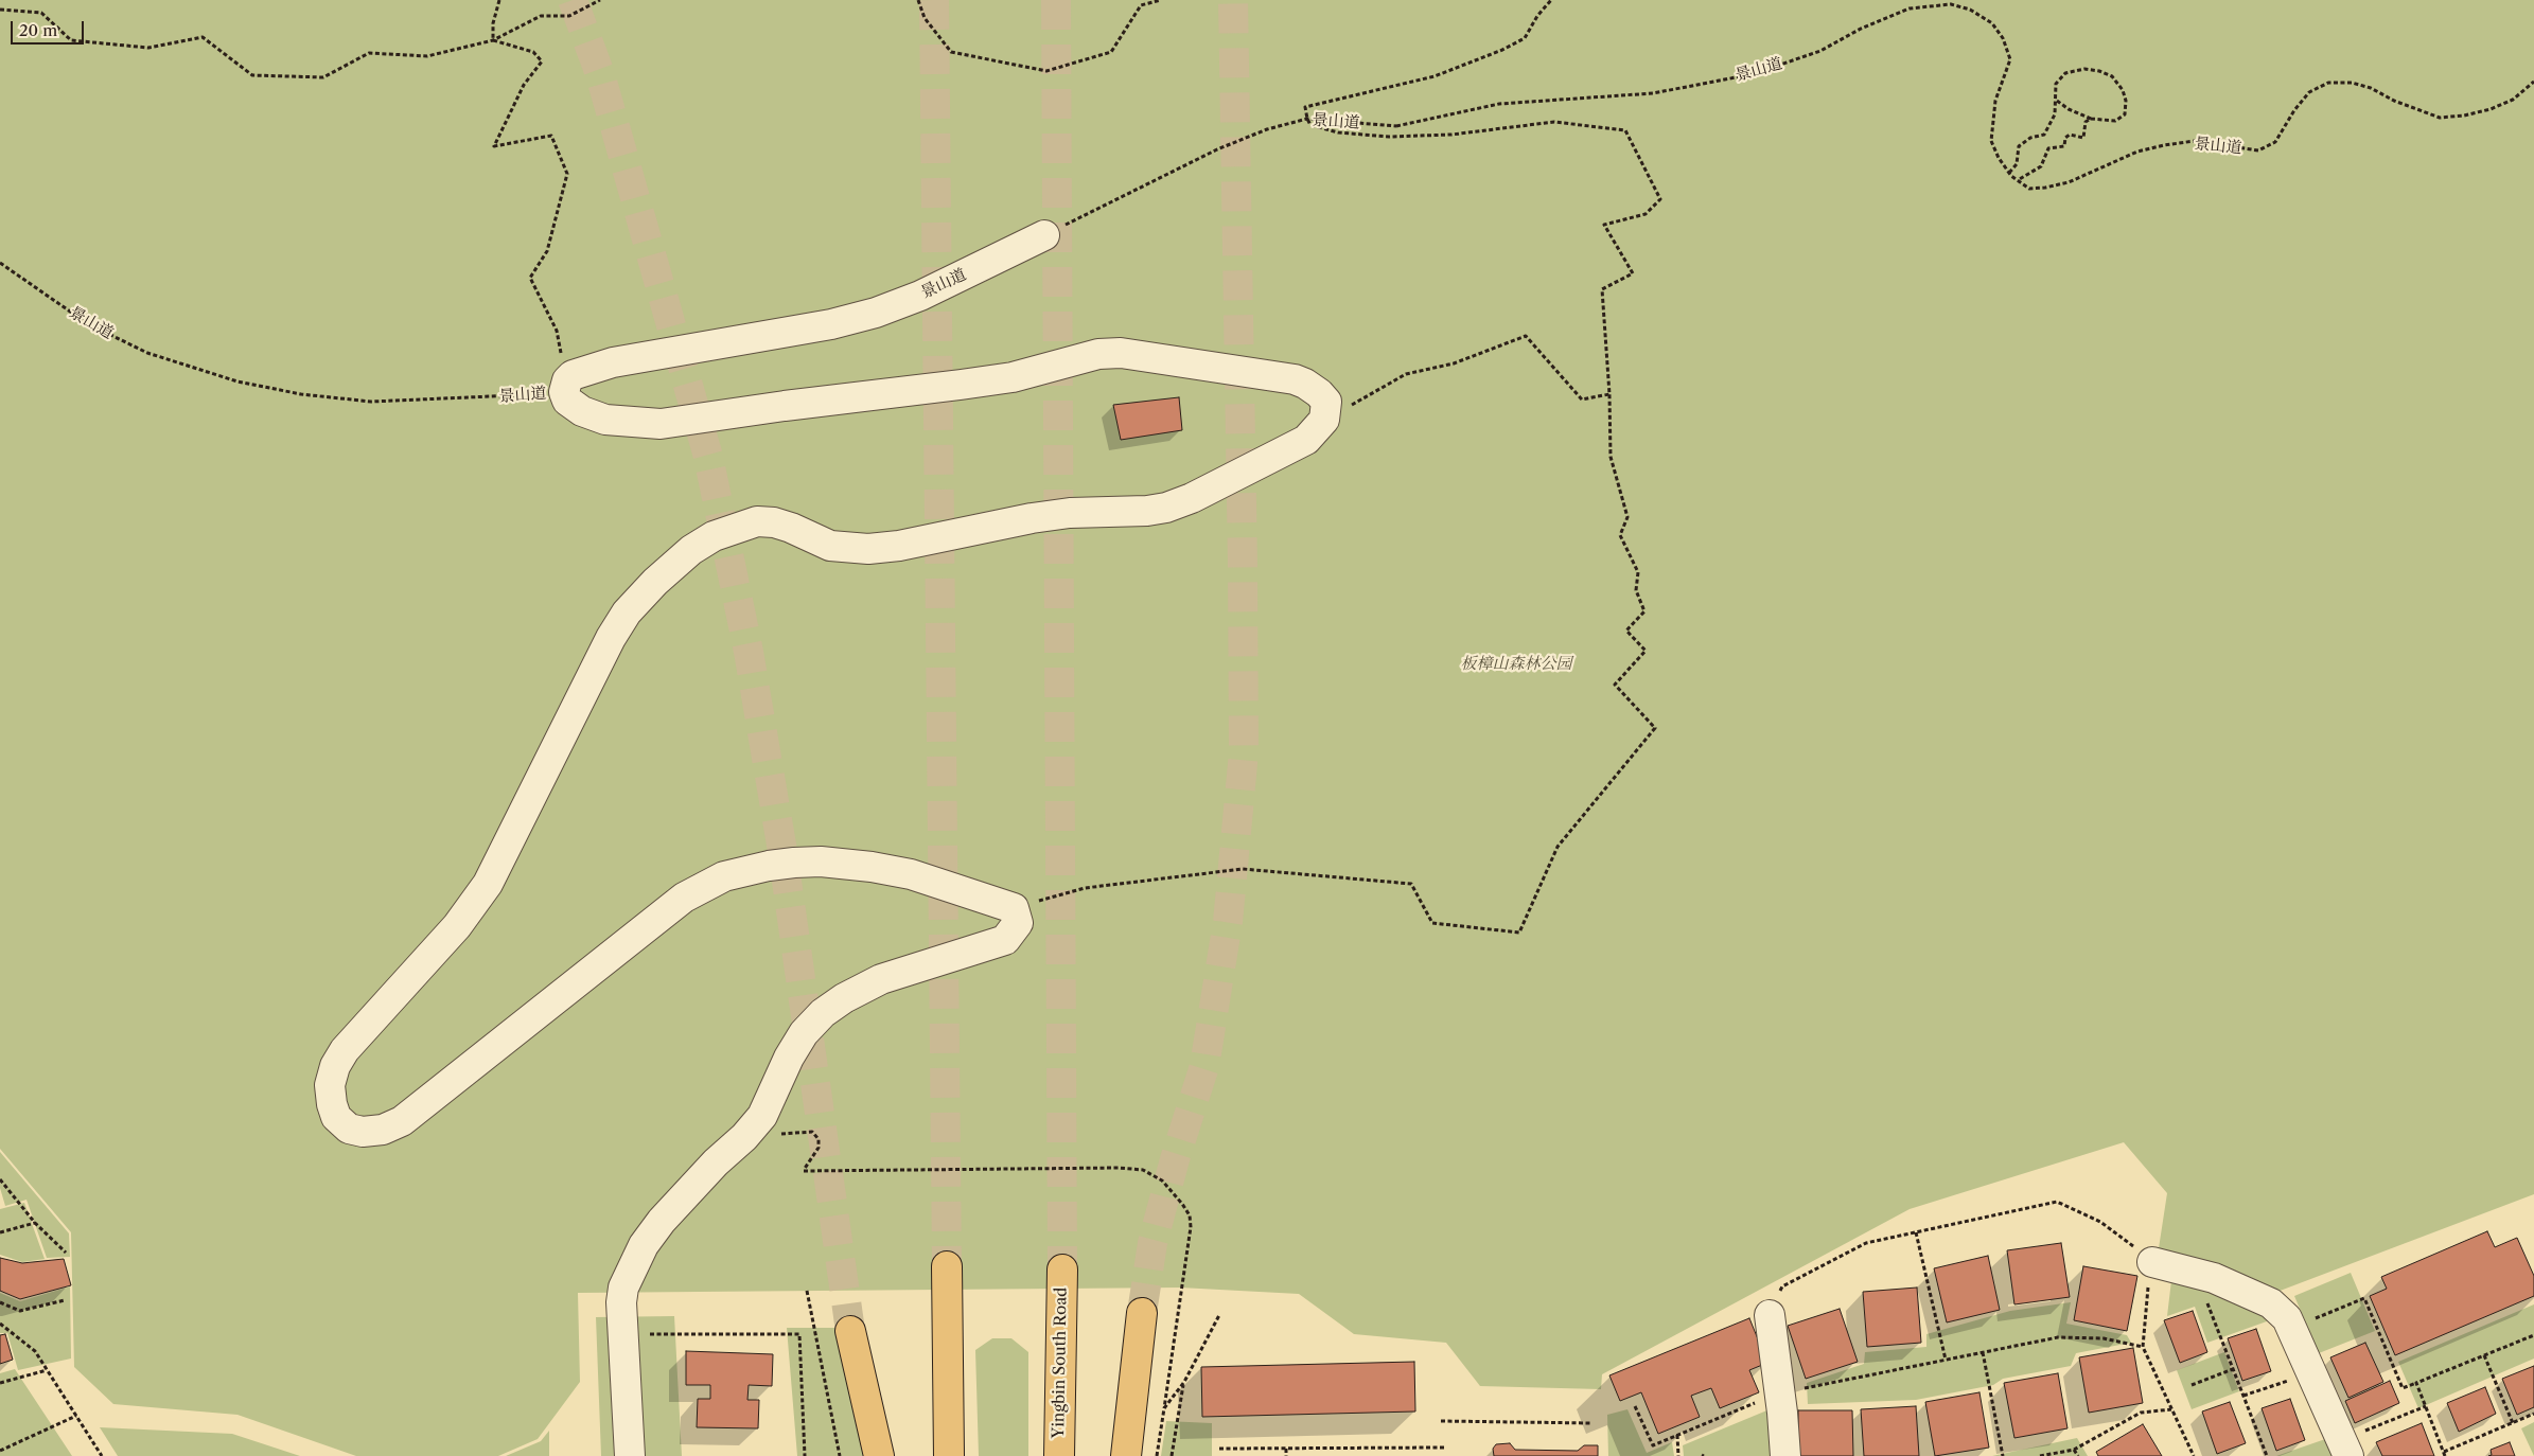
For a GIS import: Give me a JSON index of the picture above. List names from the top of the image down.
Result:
{
  "streets": {
    "main road": ["Yingbin South Road"],
    "street": ["景山道"]
  },
  "parks": ["板樟山森林公园"],
  "scale_bar": "20 m"
}
